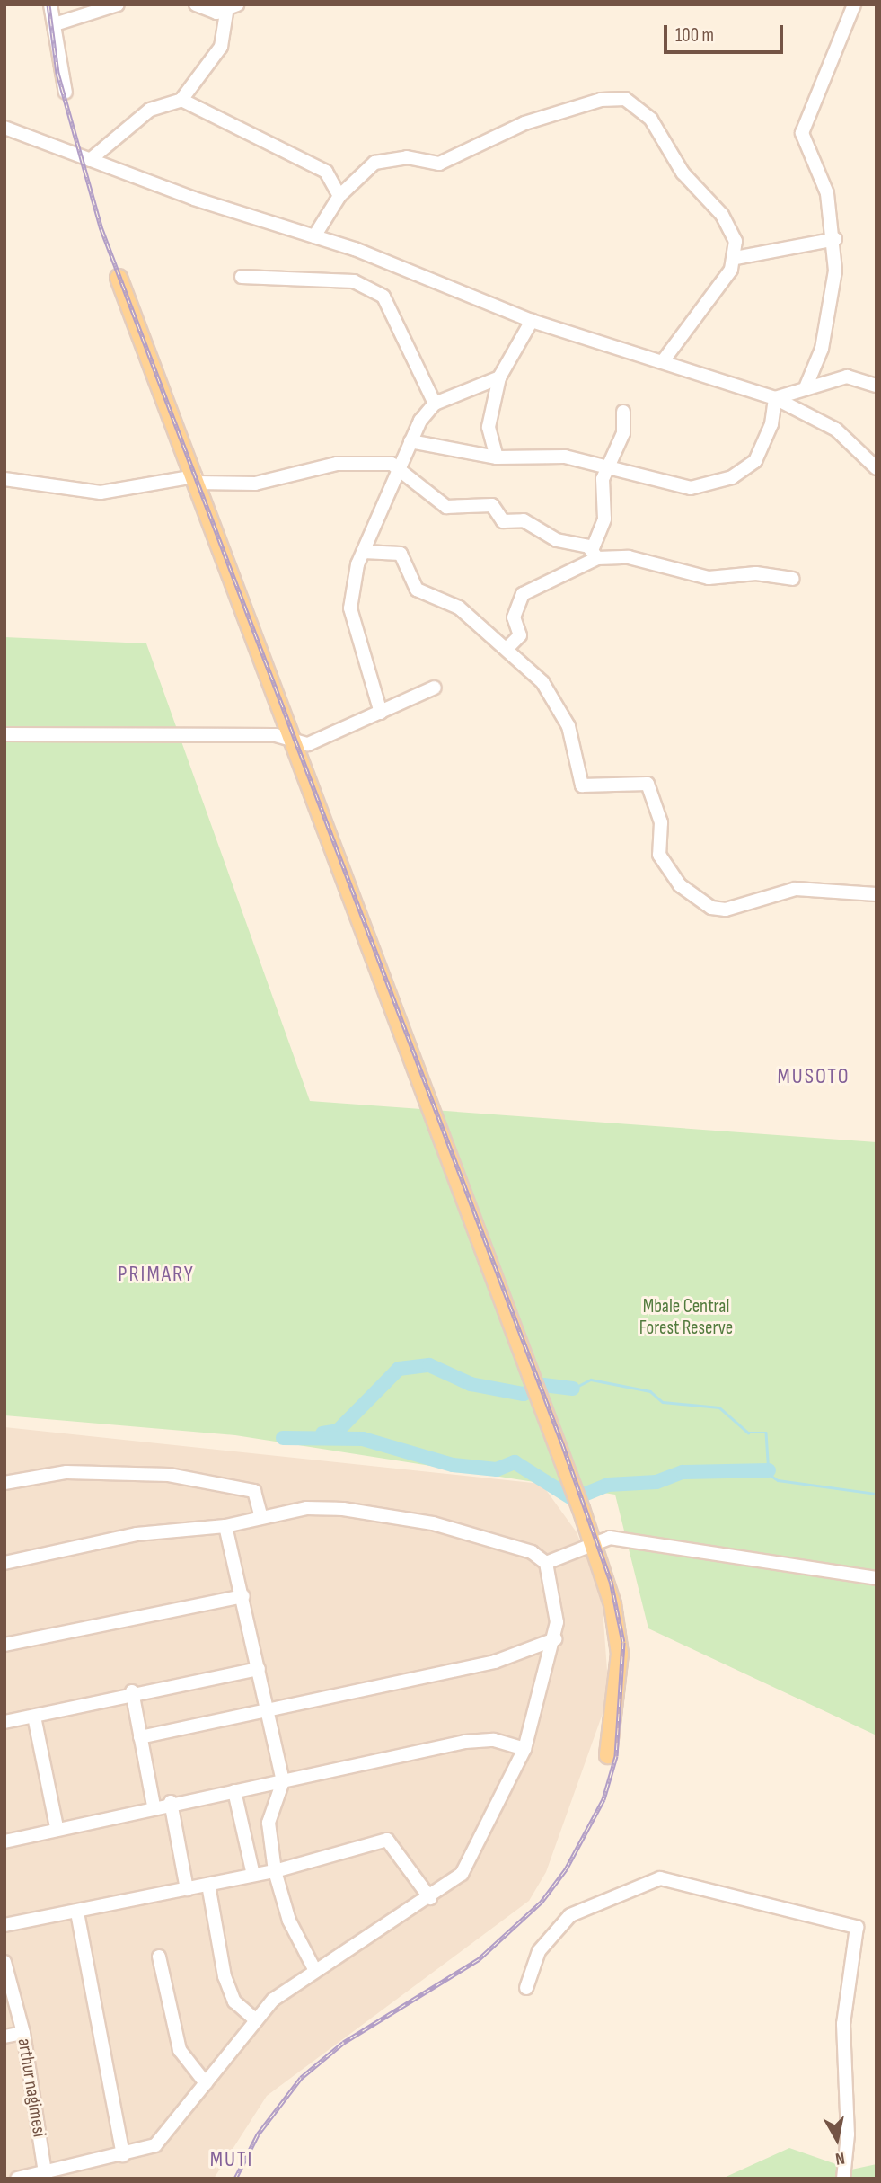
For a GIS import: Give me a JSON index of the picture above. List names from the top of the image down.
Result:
{
  "streets": {
    "street": ["arthur nagimesi"]
  },
  "districts": ["MUSOTO", "PRIMARY", "MUTI"],
  "parks": ["Mbale Central Forest Reserve"],
  "scale_bar": "100 m",
  "north": "bottom"
}
